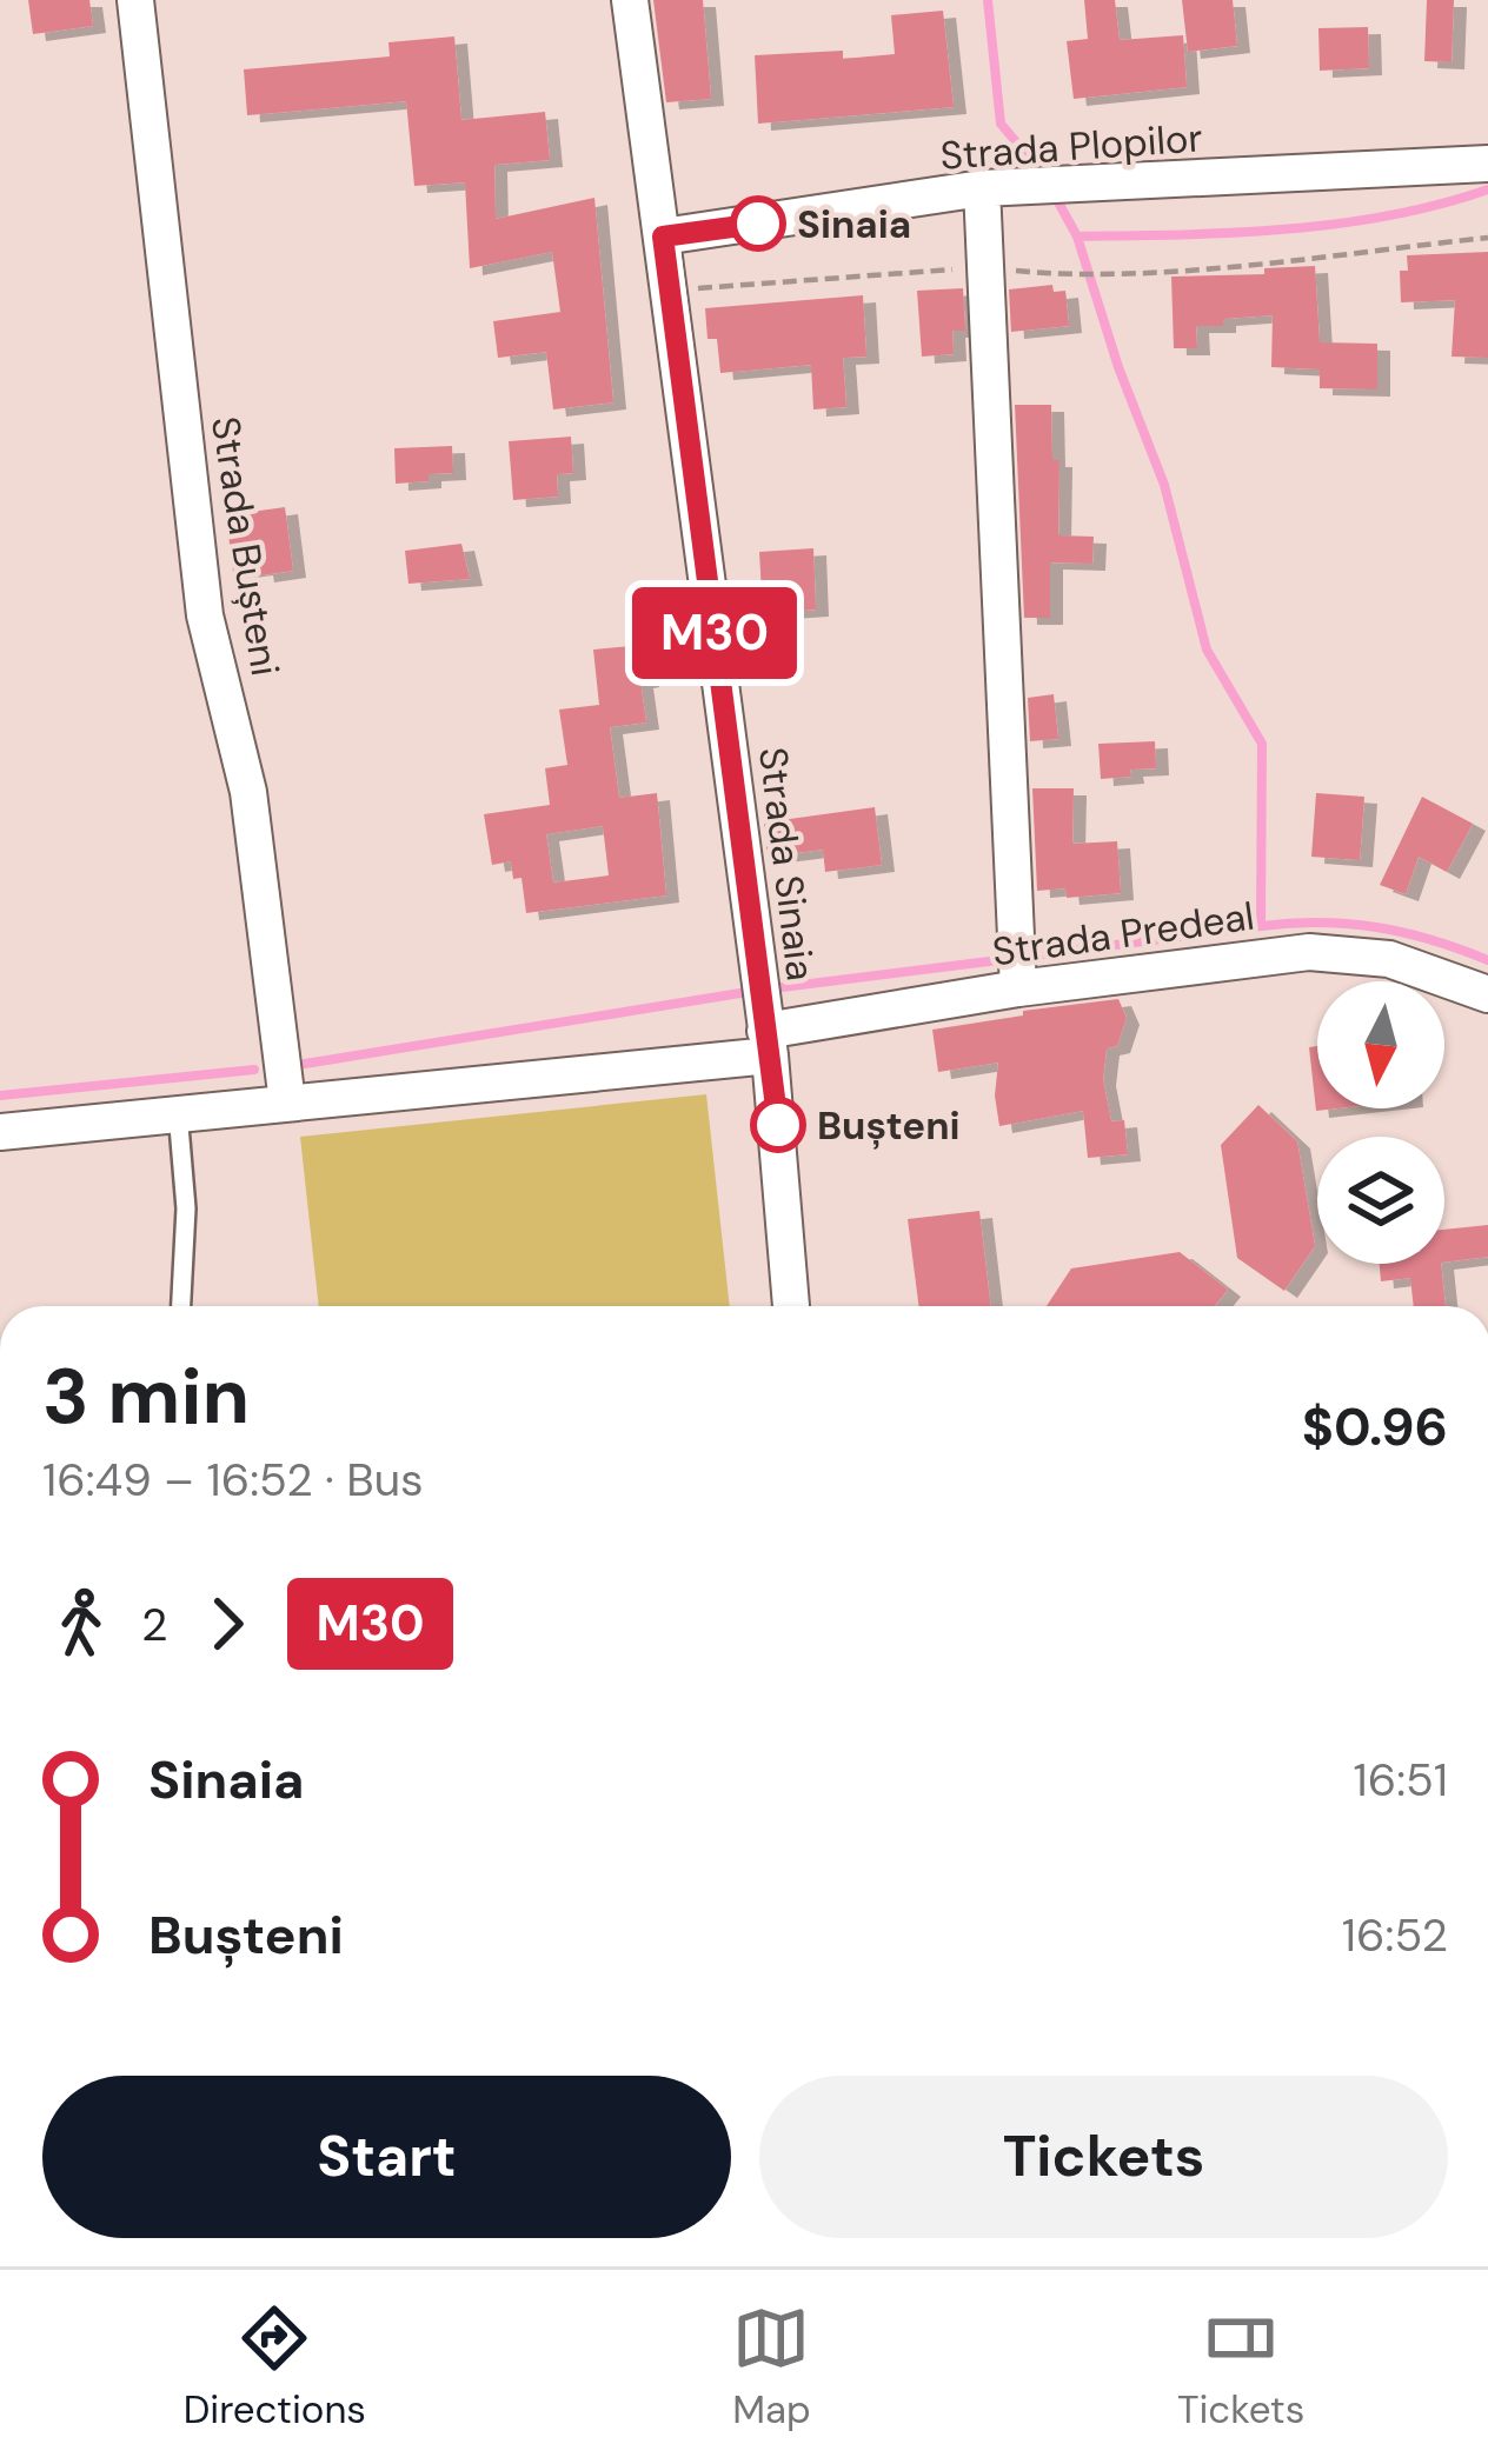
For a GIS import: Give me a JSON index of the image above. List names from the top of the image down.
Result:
{
  "streets": {
    "street": [
      "Strada Plopilor",
      "Strada Bușteni",
      "Strada Sinaia",
      "Strada Predeal"
    ]
  },
  "crossings": [
    ["Strada Plopilor", "Strada Sinaia"],
    ["Strada Bușteni", "Strada Predeal"],
    ["Strada Sinaia", "Strada Predeal"]
  ],
  "places": ["Sinaia", "Bușteni"],
  "lines": ["bus line M30"],
  "north": "bottom",
  "page": {
    "on_map": "M30",
    "heading": ["3 min", "16:49 – 16:52 · Bus", "$0.96"],
    "legs": ["2", "M30"],
    "list": [
      {
        "name": "Sinaia",
        "value": "16:51"
      },
      {
        "name": "Bușteni",
        "value": "16:52"
      }
    ],
    "buttons": ["Start", "Tickets"],
    "tabs": ["Directions", "Map", "Tickets"]
  }
}
